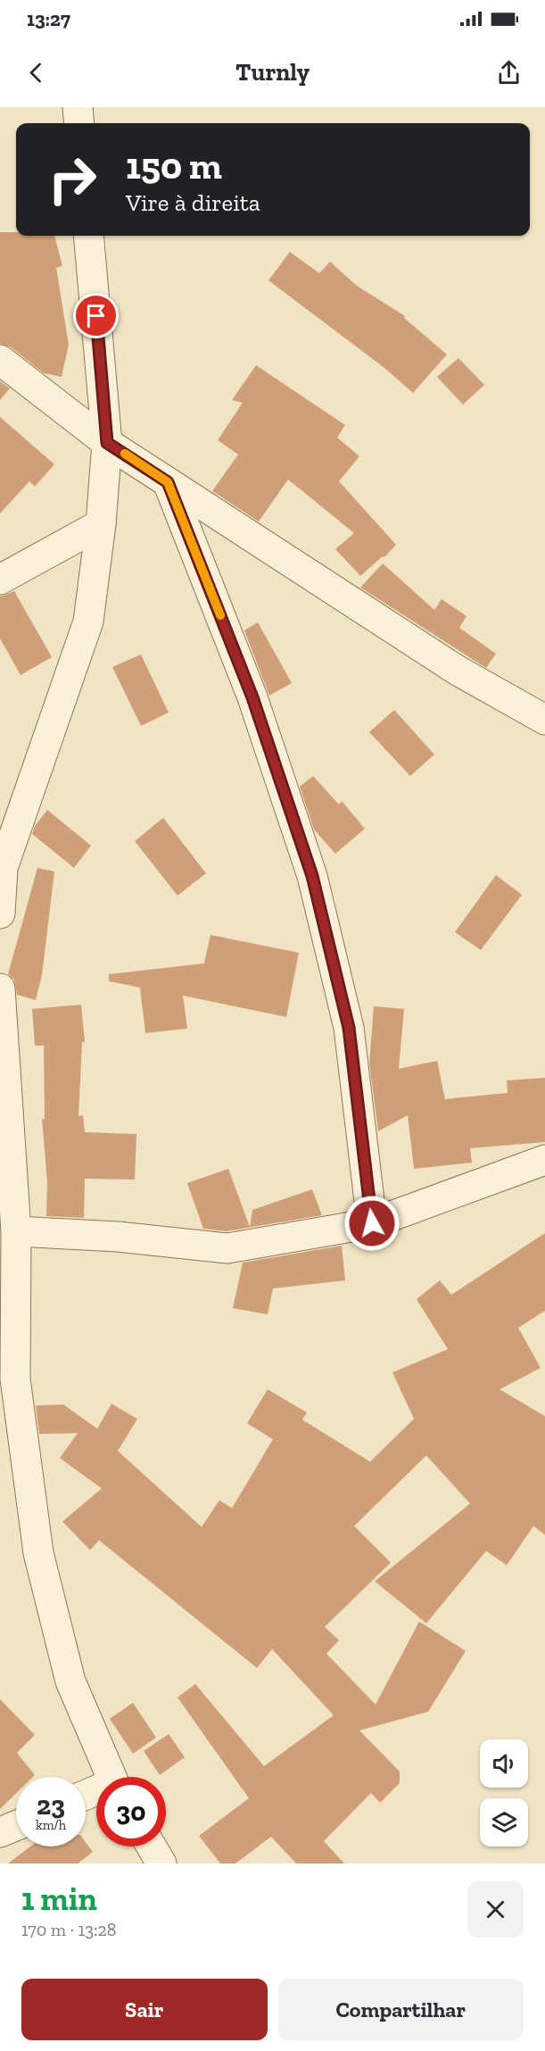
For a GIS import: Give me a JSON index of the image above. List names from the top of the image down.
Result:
{
  "page": {
    "status": "13:27",
    "header": "Turnly",
    "turn": ["150 m", "Vire à direita"],
    "speed": "23 km/h",
    "limit": "30",
    "heading": ["1 min", "170 m · 13:28"],
    "buttons": ["Sair", "Compartilhar"]
  }
}
